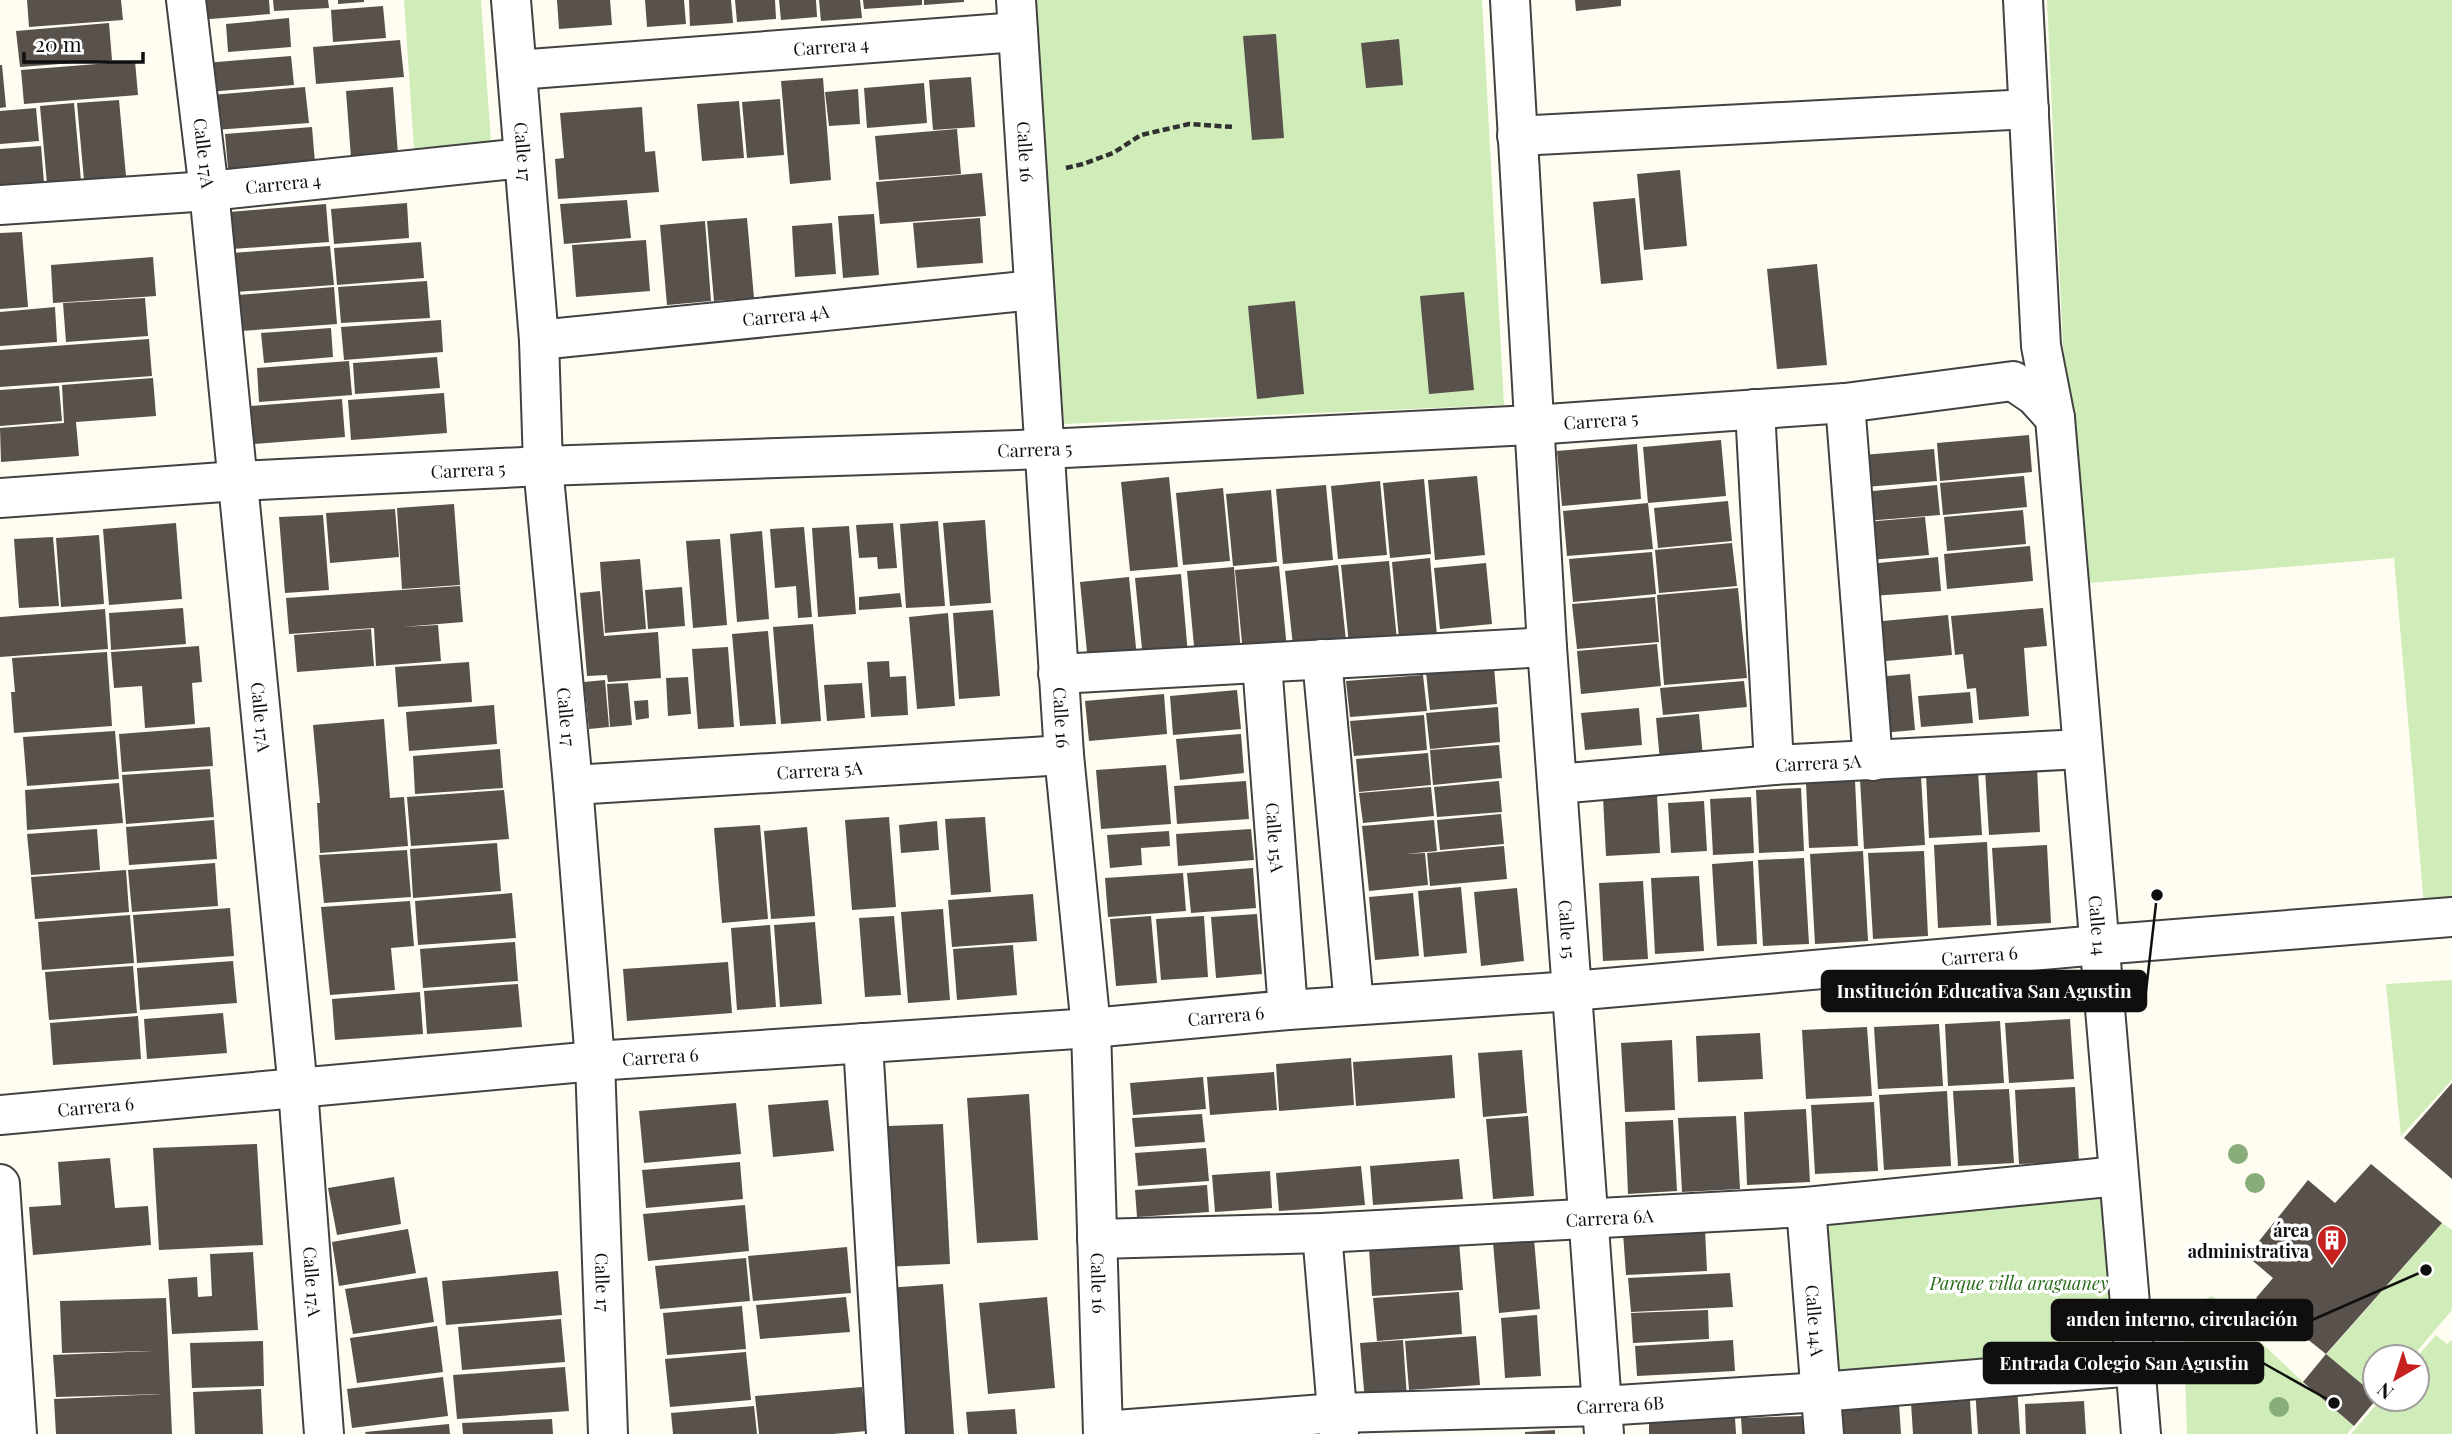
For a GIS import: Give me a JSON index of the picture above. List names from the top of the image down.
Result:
{
  "streets": {
    "street": [
      "Carrera 4",
      "Calle 17",
      "Calle 16",
      "Calle 17A",
      "Carrera 4A",
      "Carrera 5",
      "Carrera 5A",
      "Calle 15A",
      "Calle 14",
      "Calle 15",
      "Carrera 6",
      "Carrera 6A",
      "Calle 14A",
      "Carrera 6B"
    ]
  },
  "crossings": [
    ["Carrera 4", "Calle 17"],
    ["Carrera 4", "Calle 16"],
    ["Carrera 4", "Calle 17A"],
    ["Calle 17", "Carrera 4A"],
    ["Calle 17", "Carrera 5"],
    ["Calle 17", "Carrera 5A"],
    ["Calle 17", "Carrera 6"],
    ["Calle 16", "Carrera 4A"],
    ["Calle 16", "Carrera 5"],
    ["Calle 16", "Carrera 5A"],
    ["Calle 16", "Carrera 6"],
    ["Calle 16", "Carrera 6A"],
    ["Calle 16", "Carrera 6B"],
    ["Calle 17A", "Carrera 5"],
    ["Calle 17A", "Carrera 6"],
    ["Carrera 5", "Calle 14"],
    ["Carrera 5", "Calle 15"],
    ["Carrera 5A", "Calle 14"],
    ["Carrera 5A", "Calle 15"],
    ["Calle 15A", "Carrera 6"],
    ["Calle 14", "Carrera 6"],
    ["Calle 14", "Carrera 6A"],
    ["Calle 14", "Carrera 6B"],
    ["Calle 15", "Carrera 6"],
    ["Calle 15", "Carrera 6A"],
    ["Calle 15", "Carrera 6B"],
    ["Carrera 6A", "Calle 14A"],
    ["Calle 14A", "Carrera 6B"]
  ],
  "parks": ["Parque villa araguaney"],
  "places": {
    "other": ["Institución Educativa San Agustin", "anden interno, circulación", "Entrada Colegio San Agustin"],
    "building": ["área administrativa"]
  },
  "scale_bar": "20 m",
  "north": "bottom left"
}
